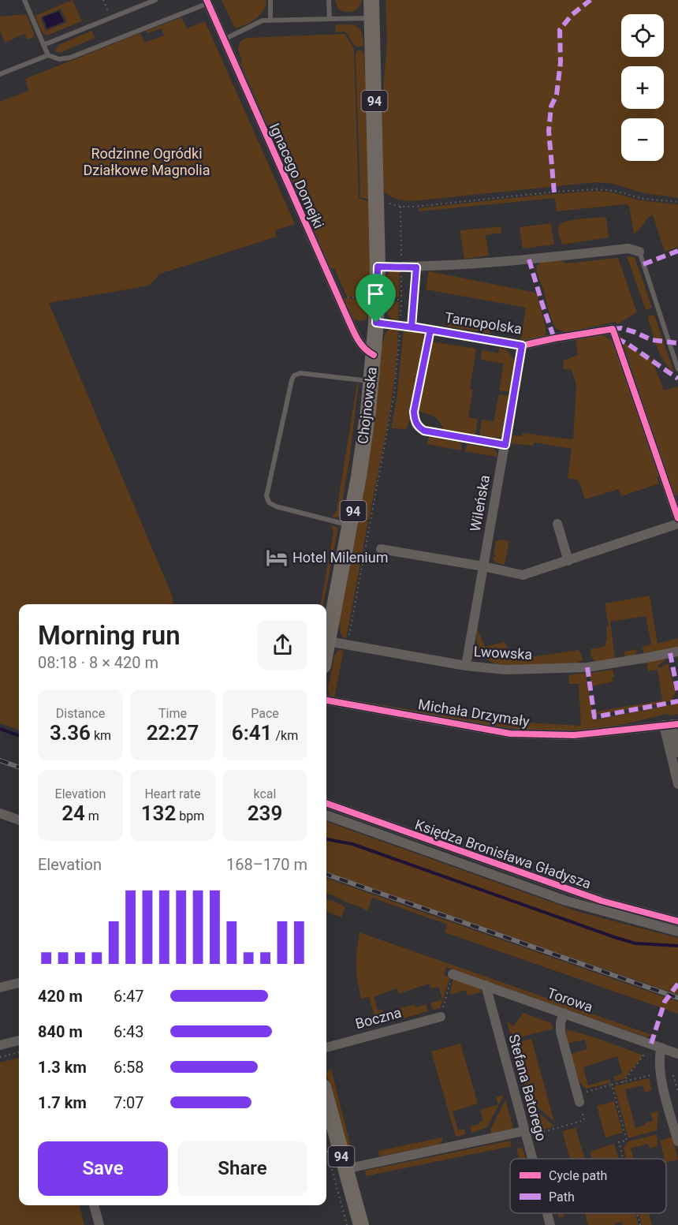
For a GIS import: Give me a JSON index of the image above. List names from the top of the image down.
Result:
{
  "streets": {
    "main road": ["94", "Chojnowska"],
    "street": [
      "Ignacego Domejki",
      "Tarnopolska",
      "Wileńska",
      "Lwowska",
      "Michała Drzymały",
      "Księdza Bronisława Gładysza",
      "Torowa",
      "Boczna",
      "Stefana Batorego"
    ]
  },
  "crossings": [
    ["Ignacego Domejki", "Chojnowska"],
    ["Tarnopolska", "Chojnowska"],
    ["Tarnopolska", "Wileńska"],
    ["Chojnowska", "Lwowska"],
    ["Wileńska", "Lwowska"],
    ["Torowa", "Stefana Batorego"]
  ],
  "parks": ["Rodzinne Ogródki Działkowe Magnolia"],
  "places": {
    "hotel": ["Hotel Milenium"]
  },
  "legend": ["Cycle path", "Path"],
  "page": {
    "map_buttons": ["+", "−"],
    "heading": ["Morning run", "08:18 · 8 × 420 m"],
    "stats": [
      ["Distance", "3.36 km"],
      ["Time", "22:27"],
      ["Pace", "6:41 /km"],
      ["Elevation", "24 m"],
      ["Heart rate", "132 bpm"],
      ["kcal", "239"]
    ],
    "chart": ["Elevation", "168–170 m"],
    "list": [
      {
        "name": "420 m",
        "note": "6:47"
      },
      {
        "name": "840 m",
        "note": "6:43"
      },
      {
        "name": "1.3 km",
        "note": "6:58"
      },
      {
        "name": "1.7 km",
        "note": "7:07"
      }
    ],
    "buttons": ["Save", "Share"]
  }
}
